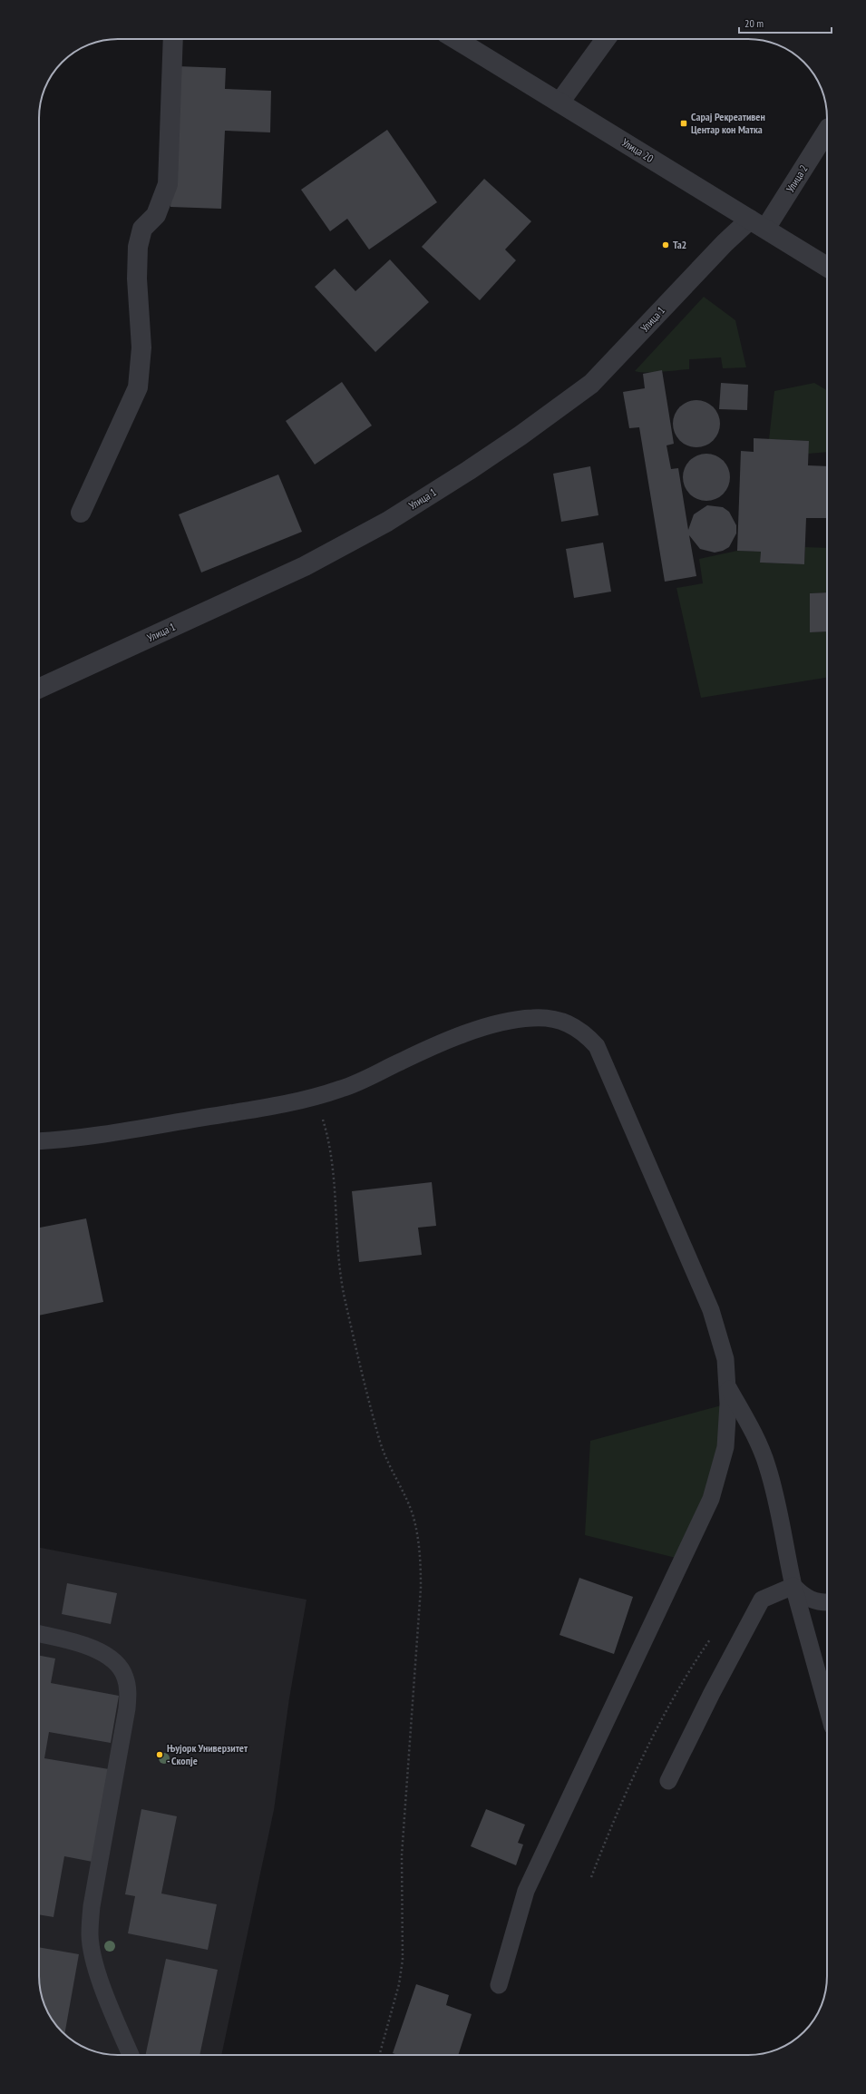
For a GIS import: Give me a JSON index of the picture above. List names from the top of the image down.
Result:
{
  "streets": {
    "street": ["Улица 20", "Улица 2", "Улица 1"]
  },
  "crossings": [
    ["Улица 20", "Улица 2"],
    ["Улица 20", "Улица 1"],
    ["Улица 2", "Улица 1"]
  ],
  "places": {
    "transit": ["Сарај Рекреативен Центар кон Матка"],
    "other": ["Ta2", "Њујорк Универзитет - Скопје"]
  },
  "scale_bar": "20 m"
}
